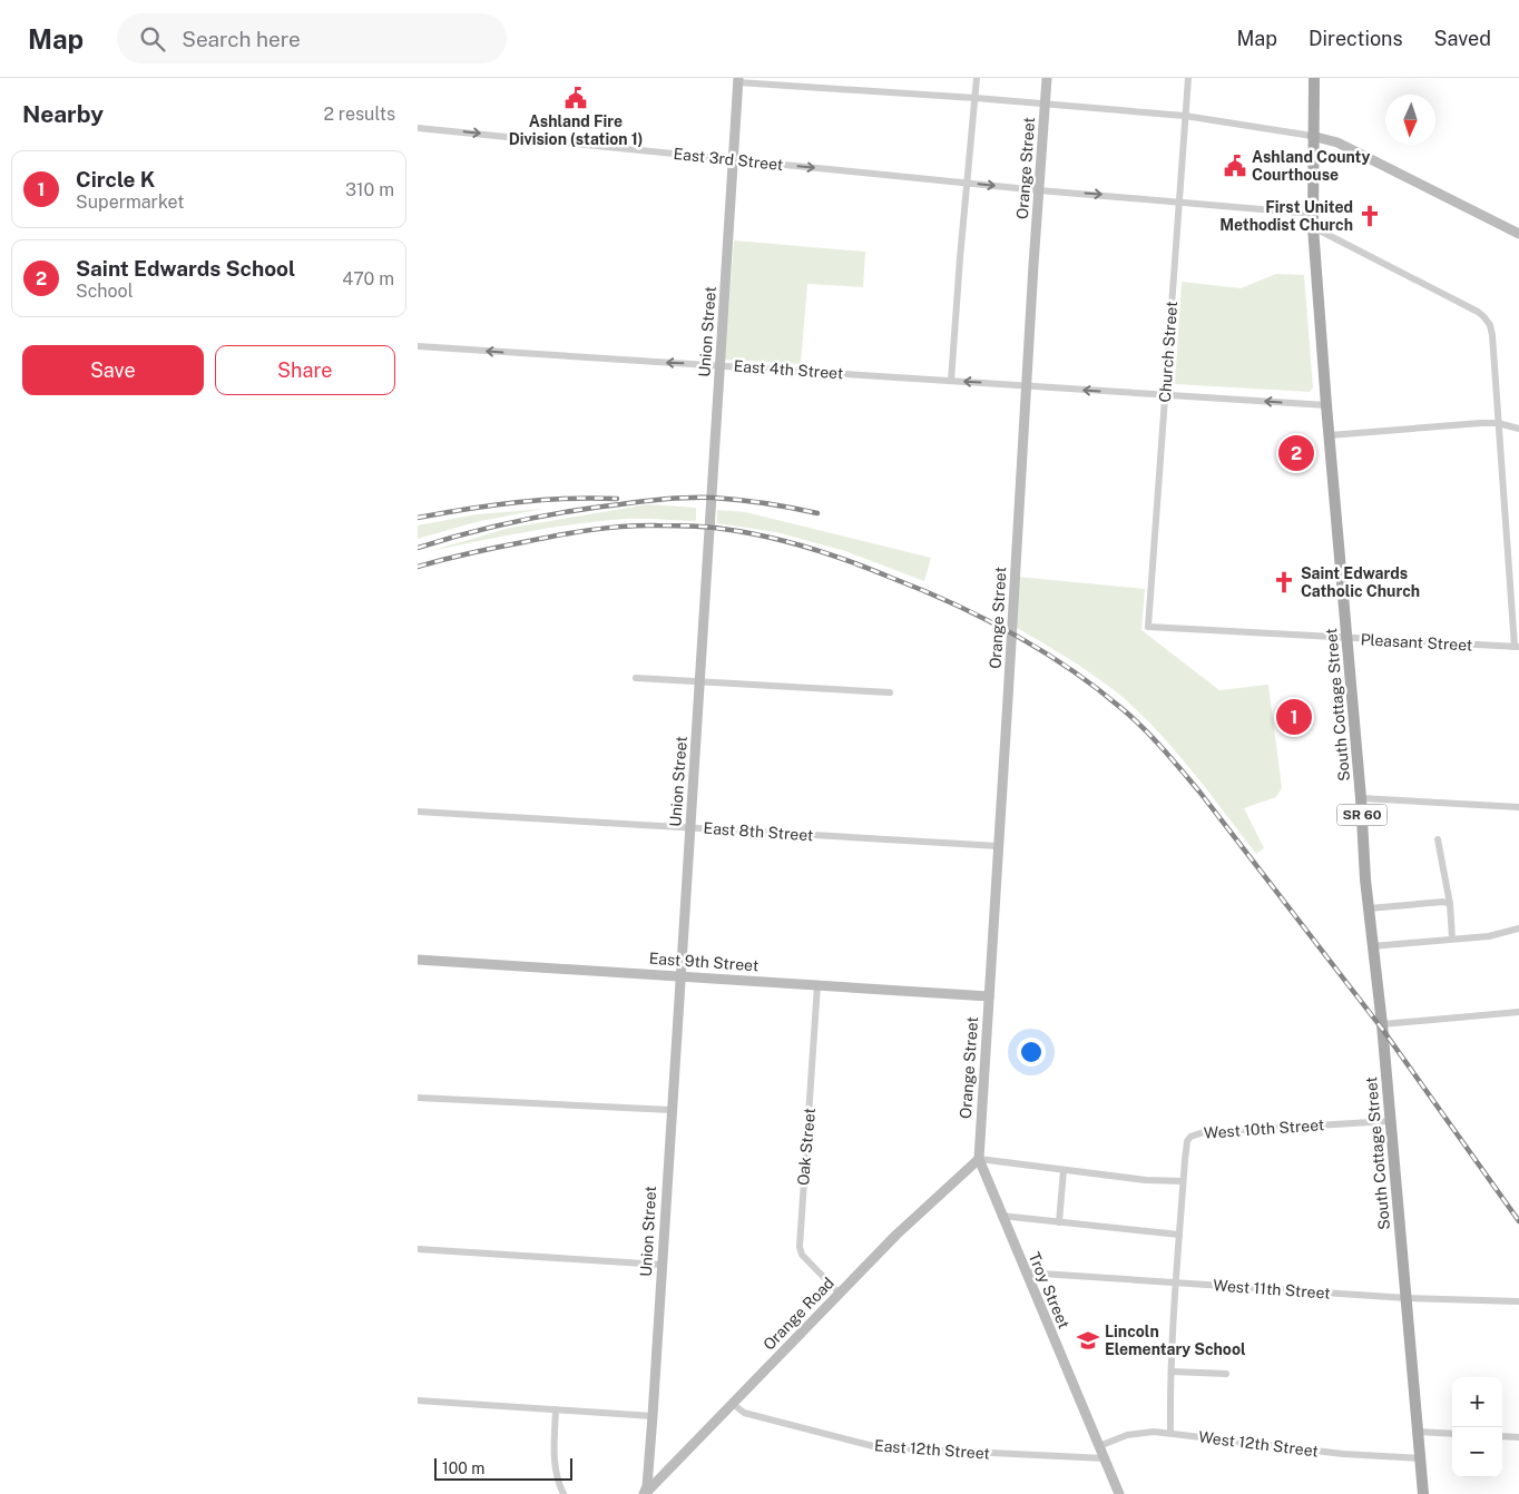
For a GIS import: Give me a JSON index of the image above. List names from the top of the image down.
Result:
{
  "streets": {
    "main road": ["South Cottage Street", "SR 60"],
    "street": [
      "East 3rd Street",
      "Orange Street",
      "Union Street",
      "Church Street",
      "East 4th Street",
      "Pleasant Street",
      "East 8th Street",
      "East 9th Street",
      "West 10th Street",
      "Oak Street",
      "West 11th Street",
      "Troy Street",
      "Orange Road",
      "West 12th Street",
      "East 12th Street"
    ]
  },
  "crossings": [
    ["East 3rd Street", "Orange Street"],
    ["East 3rd Street", "Union Street"],
    ["East 3rd Street", "Church Street"],
    ["East 3rd Street", "South Cottage Street"],
    ["Orange Street", "East 4th Street"],
    ["Orange Street", "East 8th Street"],
    ["Orange Street", "East 9th Street"],
    ["Orange Street", "Troy Street"],
    ["Orange Street", "Orange Road"],
    ["Union Street", "East 4th Street"],
    ["Union Street", "East 8th Street"],
    ["Union Street", "East 9th Street"],
    ["Union Street", "Orange Road"],
    ["Church Street", "East 4th Street"],
    ["Church Street", "Pleasant Street"],
    ["East 4th Street", "South Cottage Street"],
    ["Pleasant Street", "South Cottage Street"],
    ["South Cottage Street", "West 10th Street"],
    ["South Cottage Street", "West 11th Street"],
    ["South Cottage Street", "West 12th Street"],
    ["East 9th Street", "Oak Street"],
    ["West 10th Street", "West 11th Street"],
    ["West 10th Street", "West 12th Street"],
    ["Oak Street", "Orange Road"],
    ["West 11th Street", "Troy Street"],
    ["Troy Street", "Orange Road"],
    ["Troy Street", "West 12th Street"],
    ["Troy Street", "East 12th Street"],
    ["Orange Road", "East 12th Street"]
  ],
  "one_way": ["East 3rd Street", "East 4th Street"],
  "places": {
    "public building": ["Ashland Fire Division (station 1)", "Ashland County Courthouse"],
    "church": ["First United Methodist Church", "Saint Edwards Catholic Church"],
    "school or university": ["Lincoln Elementary School"]
  },
  "scale_bar": "100 m",
  "north": "bottom",
  "page": {
    "header": "Map",
    "search": "Search here",
    "nav": ["Map", "Directions", "Saved"],
    "heading": ["Nearby", "2 results"],
    "list": [
      {
        "mark": "1",
        "name": "Circle K",
        "note": "Supermarket",
        "value": "310 m"
      },
      {
        "mark": "2",
        "name": "Saint Edwards School",
        "note": "School",
        "value": "470 m"
      }
    ],
    "buttons": ["Save", "Share"],
    "pins": ["2", "1"],
    "map_buttons": ["+", "−"],
    "scale": "100 m"
  }
}
